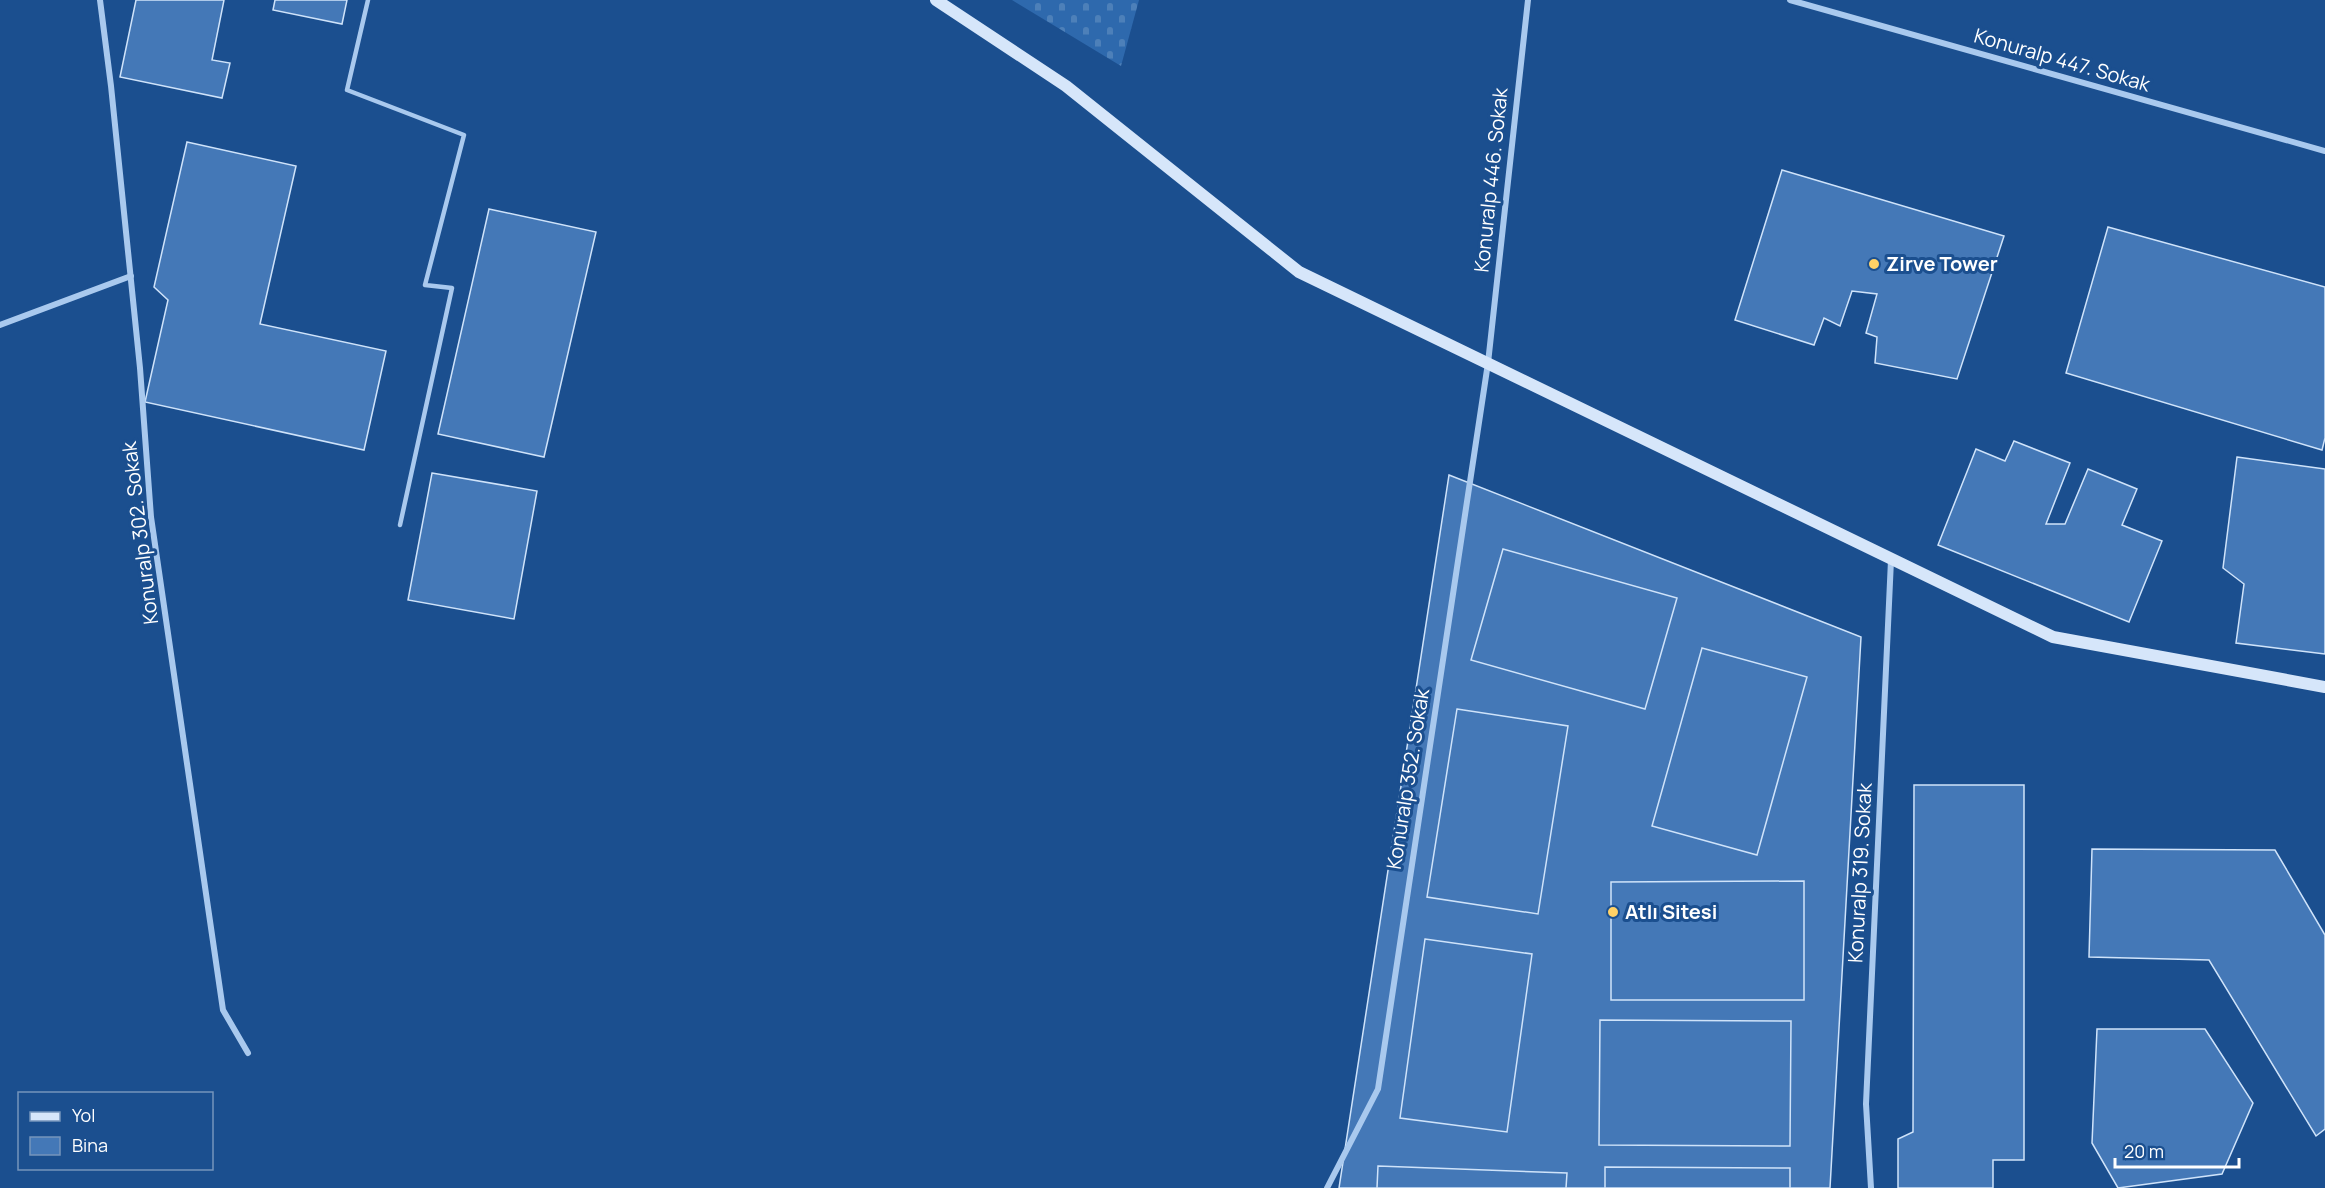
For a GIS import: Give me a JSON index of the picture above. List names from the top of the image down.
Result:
{
  "streets": {
    "street": [
      "Konuralp 447. Sokak",
      "Konuralp 446. Sokak",
      "Konuralp 302. Sokak",
      "Konuralp 352. Sokak",
      "Konuralp 319. Sokak"
    ]
  },
  "crossings": [
    ["Konuralp 446. Sokak", "Konuralp 352. Sokak"]
  ],
  "places": ["Zirve Tower", "Atlı Sitesi"],
  "legend": ["Yol", "Bina"],
  "scale_bar": "20 m"
}
